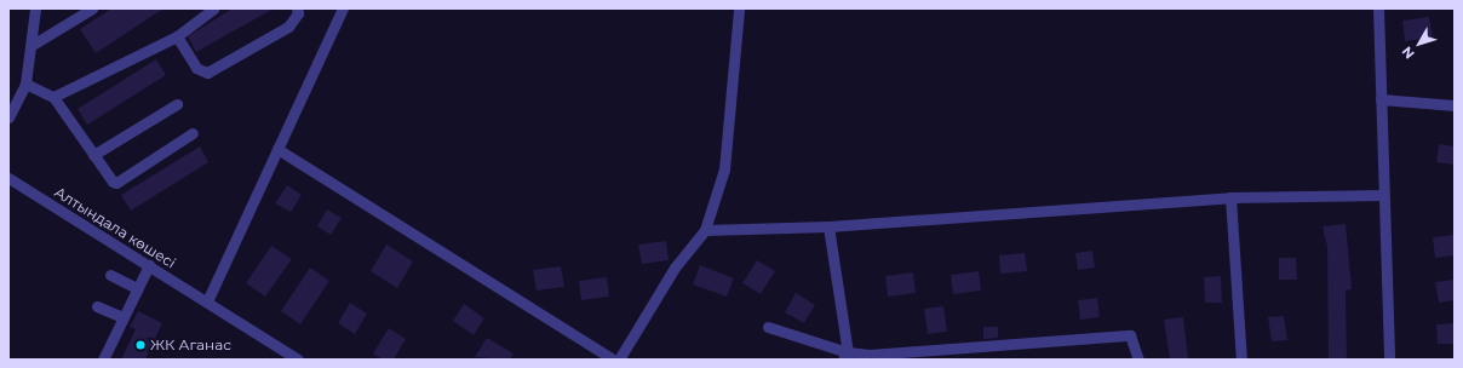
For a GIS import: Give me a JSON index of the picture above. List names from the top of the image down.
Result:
{
  "streets": {
    "street": ["Алтындала көшесі"]
  },
  "places": ["ЖК Аганас"],
  "north": "bottom left"
}
